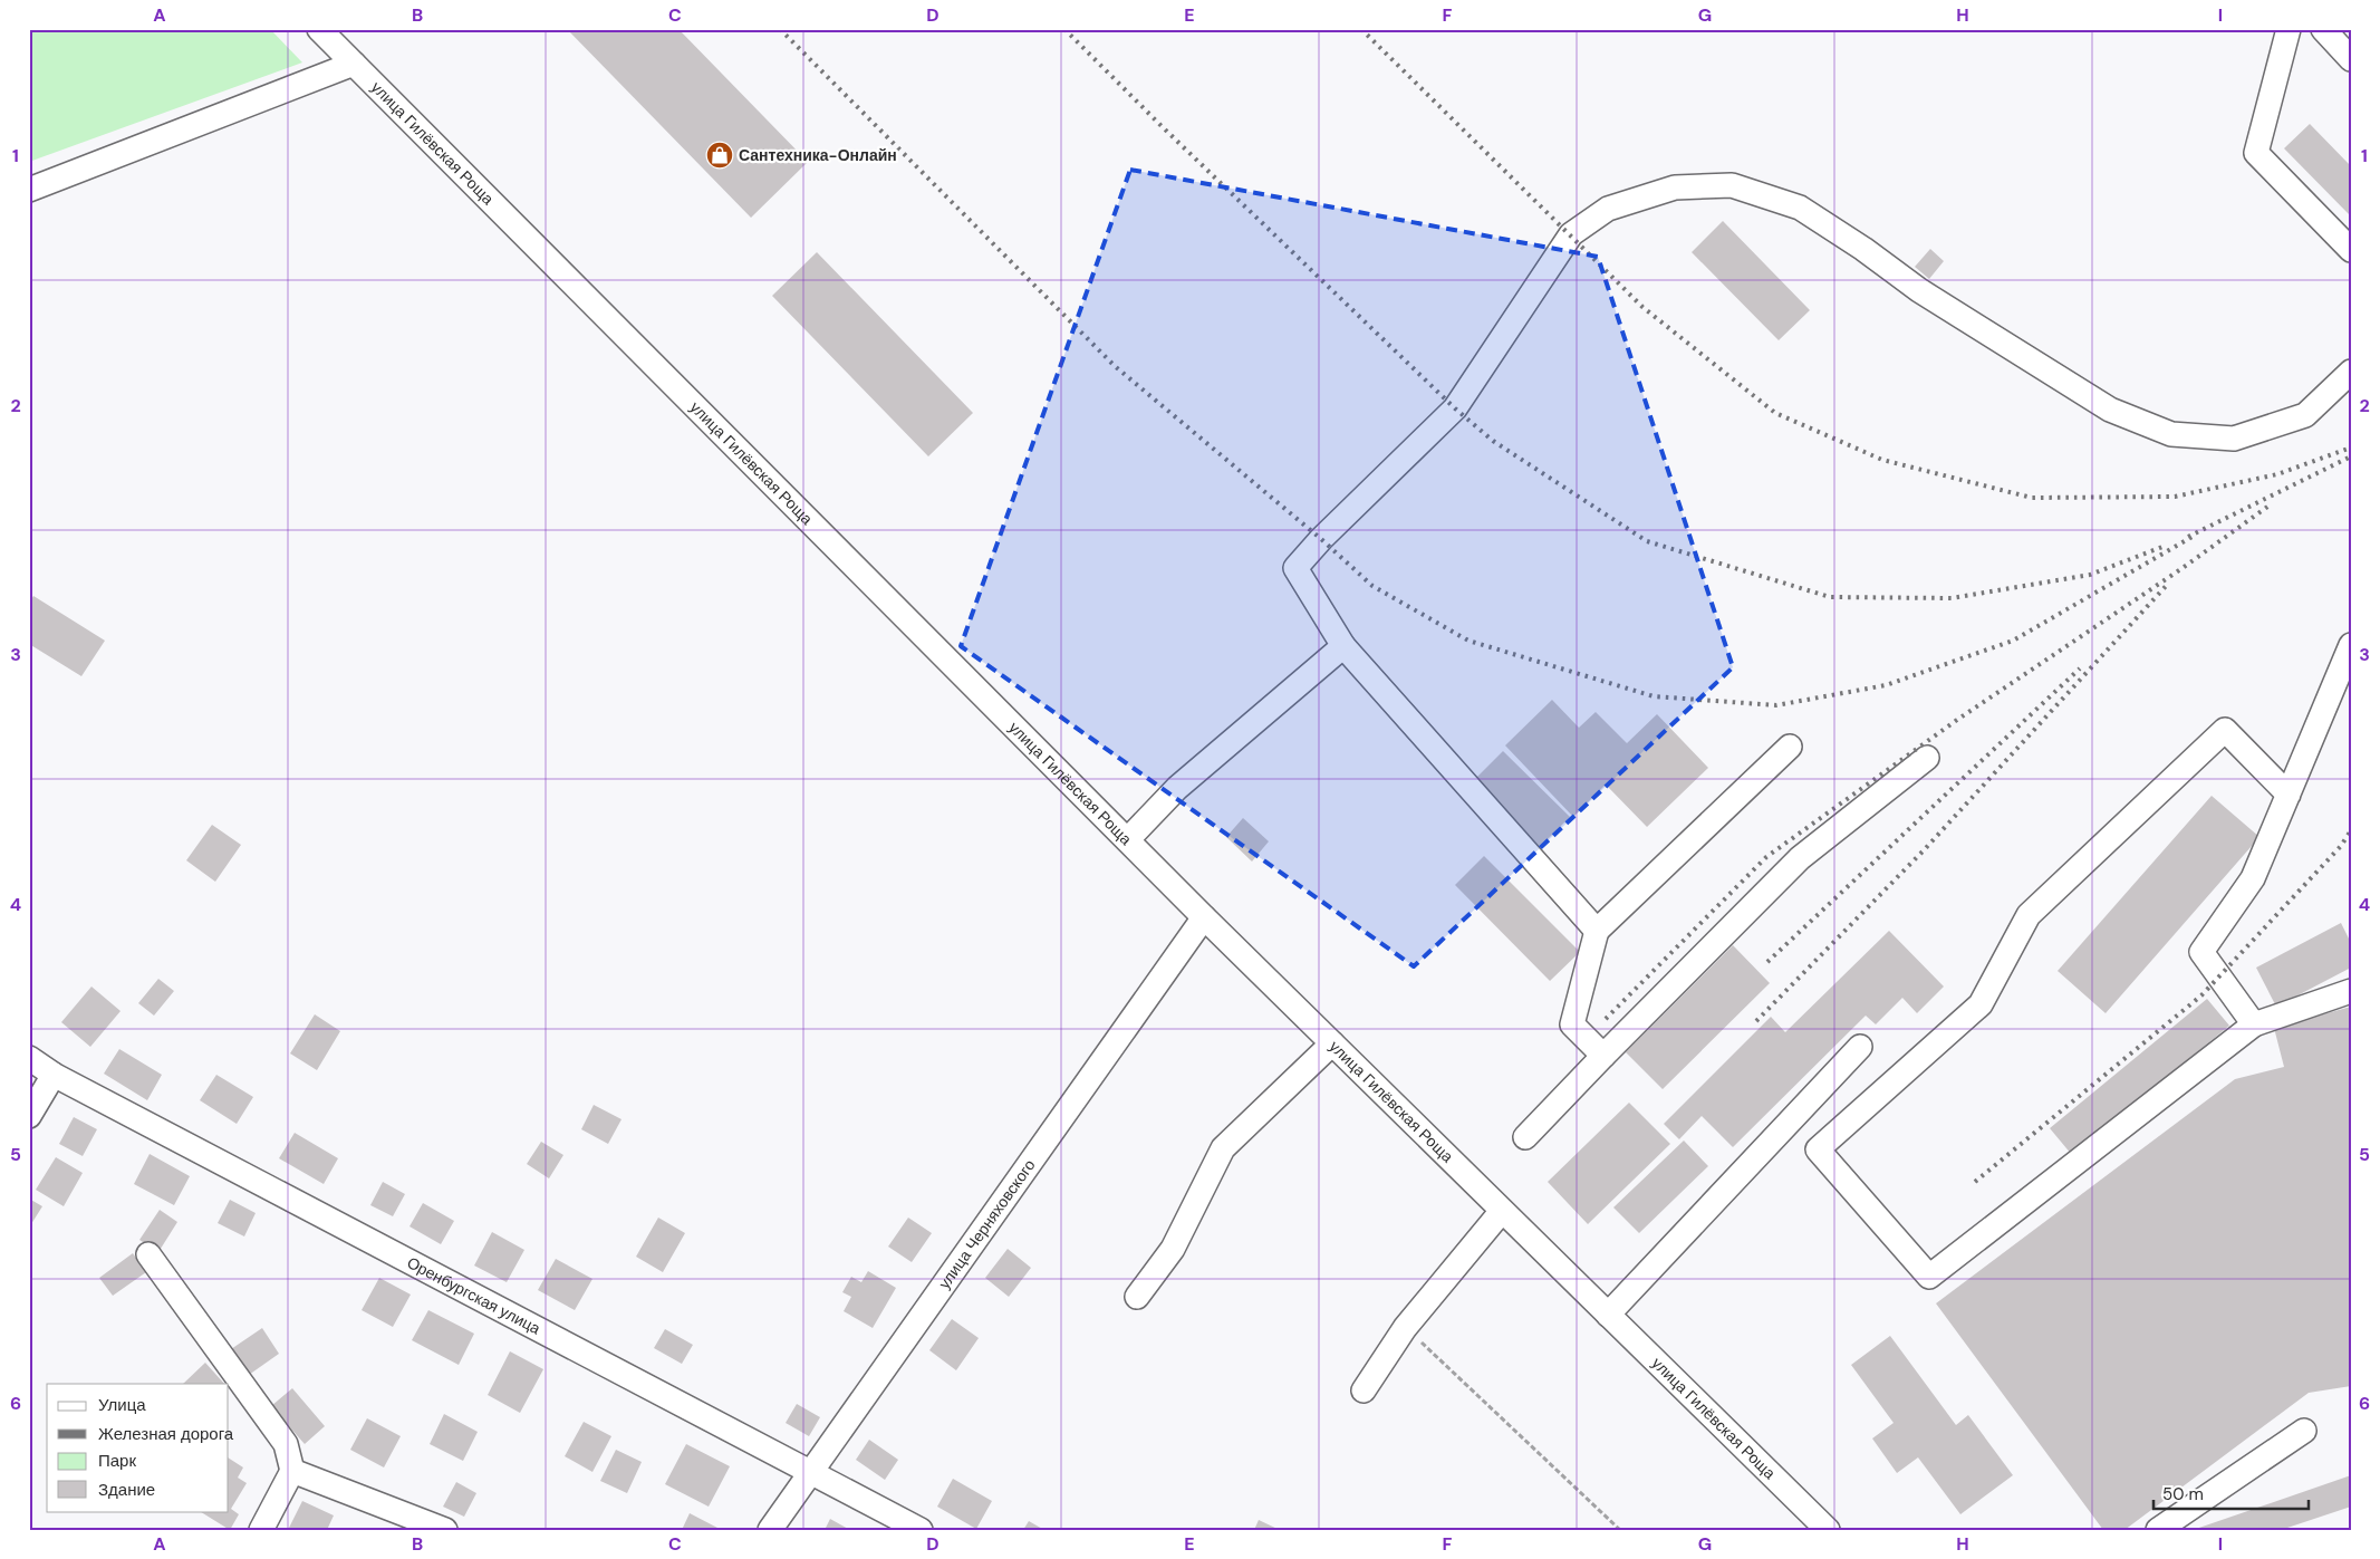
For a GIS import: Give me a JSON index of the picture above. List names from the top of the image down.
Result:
{
  "streets": {
    "street": ["улица Гилёвская Роща", "улица Черняховского", "Оренбургская улица"]
  },
  "crossings": [
    ["улица Гилёвская Роща", "улица Черняховского"],
    ["улица Черняховского", "Оренбургская улица"]
  ],
  "places": {
    "shop": ["Сантехника-Онлайн"]
  },
  "legend": [
    "Улица",
    "Железная дорога",
    "Парк",
    "Здание"
  ],
  "scale_bar": "50 m",
  "grid": {
    "columns": [
      "A",
      "B",
      "C",
      "D",
      "E",
      "F",
      "G",
      "H",
      "I"
    ],
    "rows": [
      "1",
      "2",
      "3",
      "4",
      "5",
      "6"
    ]
  }
}
